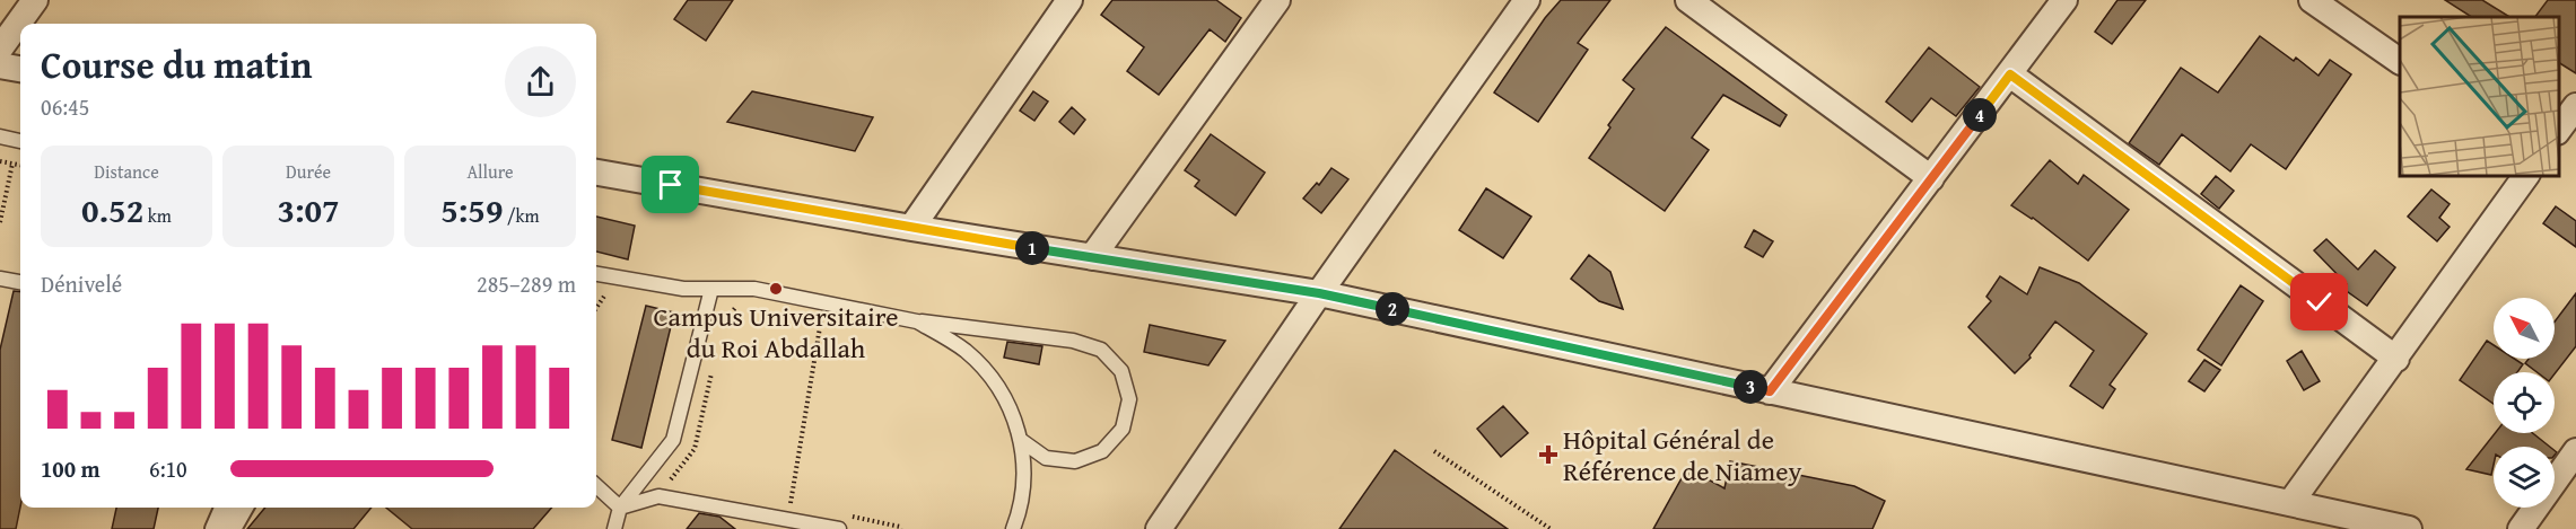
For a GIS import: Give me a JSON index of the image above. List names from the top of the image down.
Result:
{
  "places": {
    "other": ["Campus Universitaire du Roi Abdallah"],
    "health": ["Hôpital Général de Référence de Niamey"]
  },
  "north": "top left",
  "page": {
    "heading": ["Course du matin", "06:45"],
    "pins": [
      "4",
      "1",
      "2",
      "3"
    ],
    "stats": [
      ["Distance", "0.52 km"],
      ["Durée", "3:07"],
      ["Allure", "5:59 /km"]
    ],
    "chart": ["Dénivelé", "285–289 m"],
    "list": [
      {
        "name": "100 m",
        "note": "6:10"
      }
    ]
  }
}
